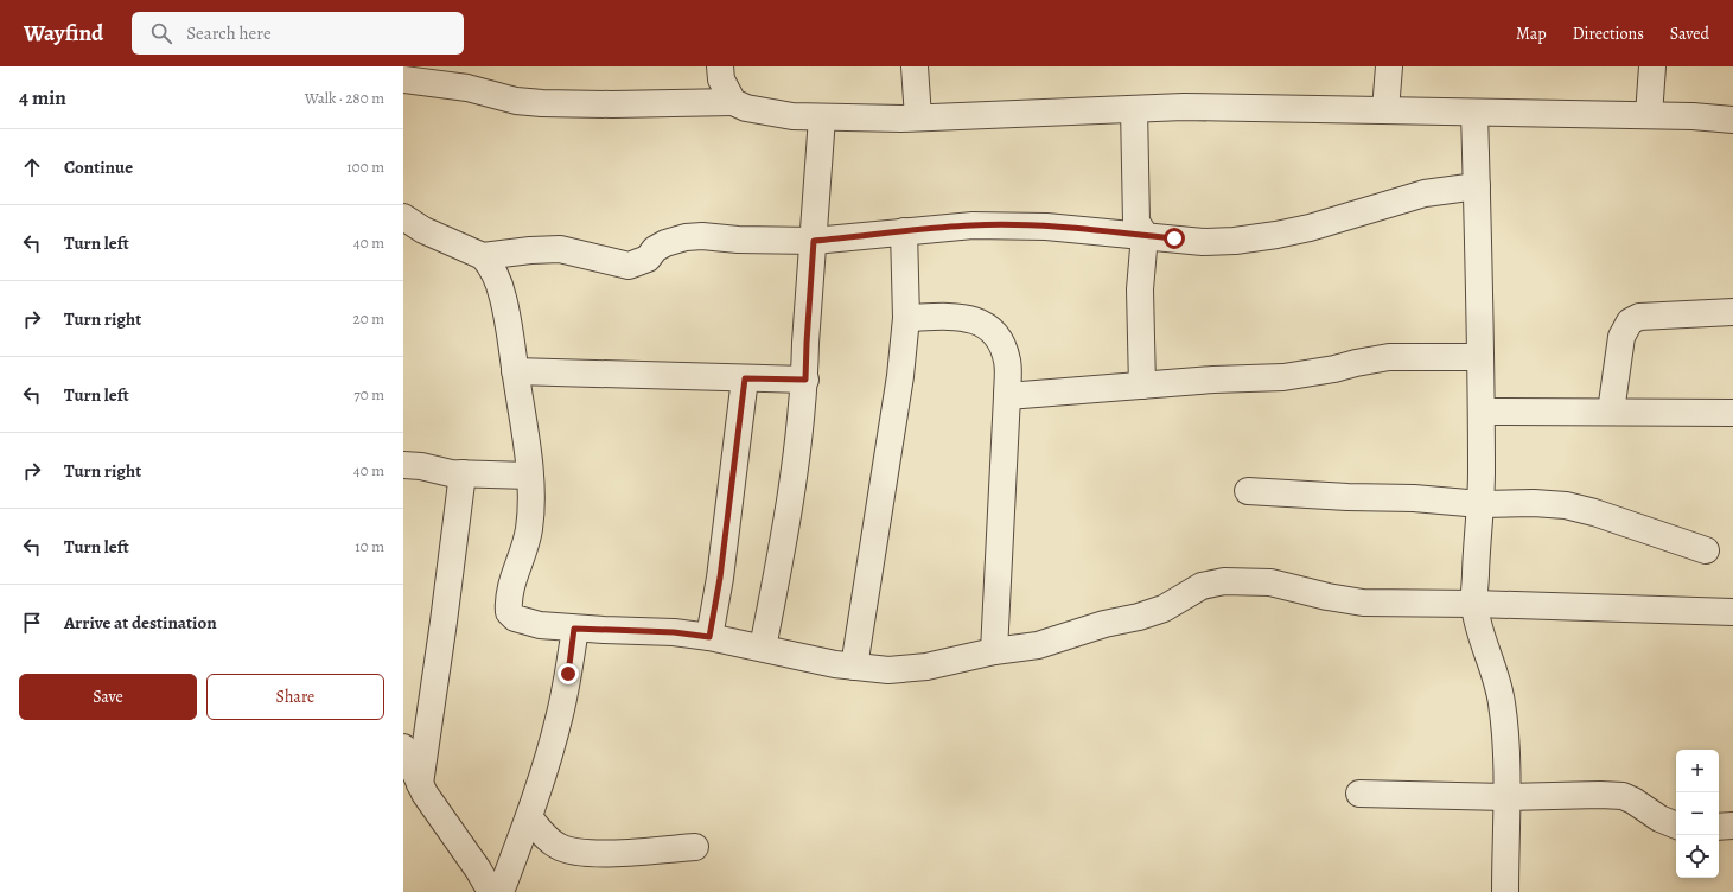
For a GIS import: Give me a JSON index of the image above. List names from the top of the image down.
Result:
{
  "page": {
    "header": "Wayfind",
    "search": "Search here",
    "nav": ["Map", "Directions", "Saved"],
    "heading": ["4 min", "Walk · 280 m"],
    "list": [
      ["Continue", "100 m"],
      ["Turn left", "40 m"],
      ["Turn right", "20 m"],
      ["Turn left", "70 m"],
      ["Turn right", "40 m"],
      ["Turn left", "10 m"],
      "Arrive at destination"
    ],
    "buttons": ["Save", "Share"],
    "map_buttons": ["+", "−"]
  }
}
